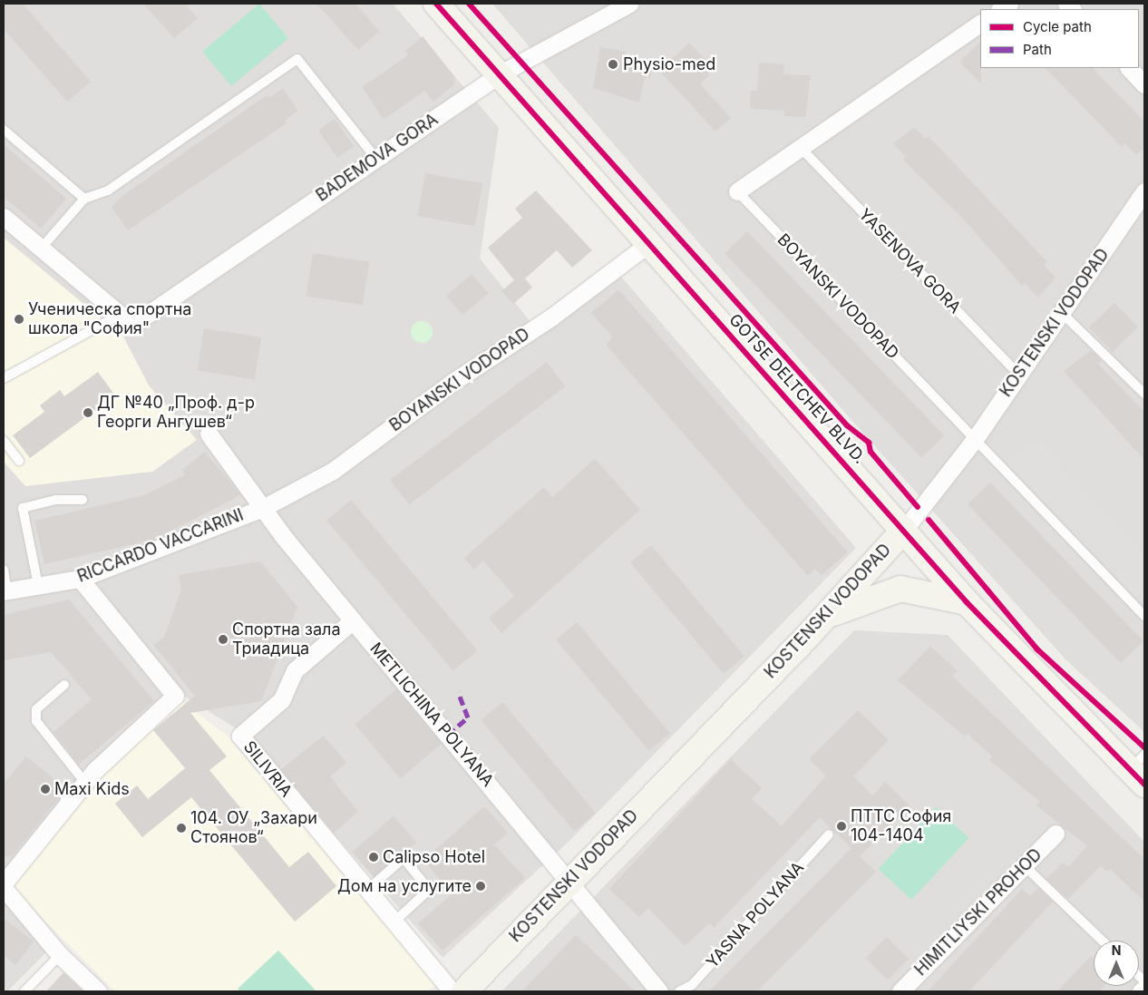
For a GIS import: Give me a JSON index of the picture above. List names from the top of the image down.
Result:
{
  "streets": {
    "street": [
      "BADEMOVA GORA",
      "BOYANSKI VODOPAD",
      "KOSTENSKI VODOPAD",
      "GOTSE DELTCHEV BLVD.",
      "RICCARDO VACCARINI",
      "METLICHINA POLYANA",
      "SILIVRIA",
      "HIMITLIYSKI PROHOD"
    ],
    "lane": ["YASENOVA GORA", "YASNA POLYANA"]
  },
  "crossings": [
    ["BADEMOVA GORA", "GOTSE DELTCHEV BLVD."],
    ["YASENOVA GORA", "BOYANSKI VODOPAD"],
    ["YASENOVA GORA", "KOSTENSKI VODOPAD"],
    ["BOYANSKI VODOPAD", "KOSTENSKI VODOPAD"],
    ["BOYANSKI VODOPAD", "GOTSE DELTCHEV BLVD."],
    ["BOYANSKI VODOPAD", "RICCARDO VACCARINI"],
    ["BOYANSKI VODOPAD", "METLICHINA POLYANA"],
    ["KOSTENSKI VODOPAD", "GOTSE DELTCHEV BLVD."],
    ["KOSTENSKI VODOPAD", "METLICHINA POLYANA"],
    ["RICCARDO VACCARINI", "METLICHINA POLYANA"],
    ["METLICHINA POLYANA", "SILIVRIA"]
  ],
  "places": [
    "Physio-med",
    "Ученическа спортна школа \"София\"",
    "ДГ №40 „Проф. д-р Георги Ангушев“",
    "Спортна зала Триадица",
    "Maxi Kids",
    "ПТТС София 104-1404",
    "104. ОУ „Захари Стоянов“",
    "Calipso Hotel",
    "Дом на услугите"
  ],
  "legend": ["Cycle path", "Path"],
  "north": "top"
}
